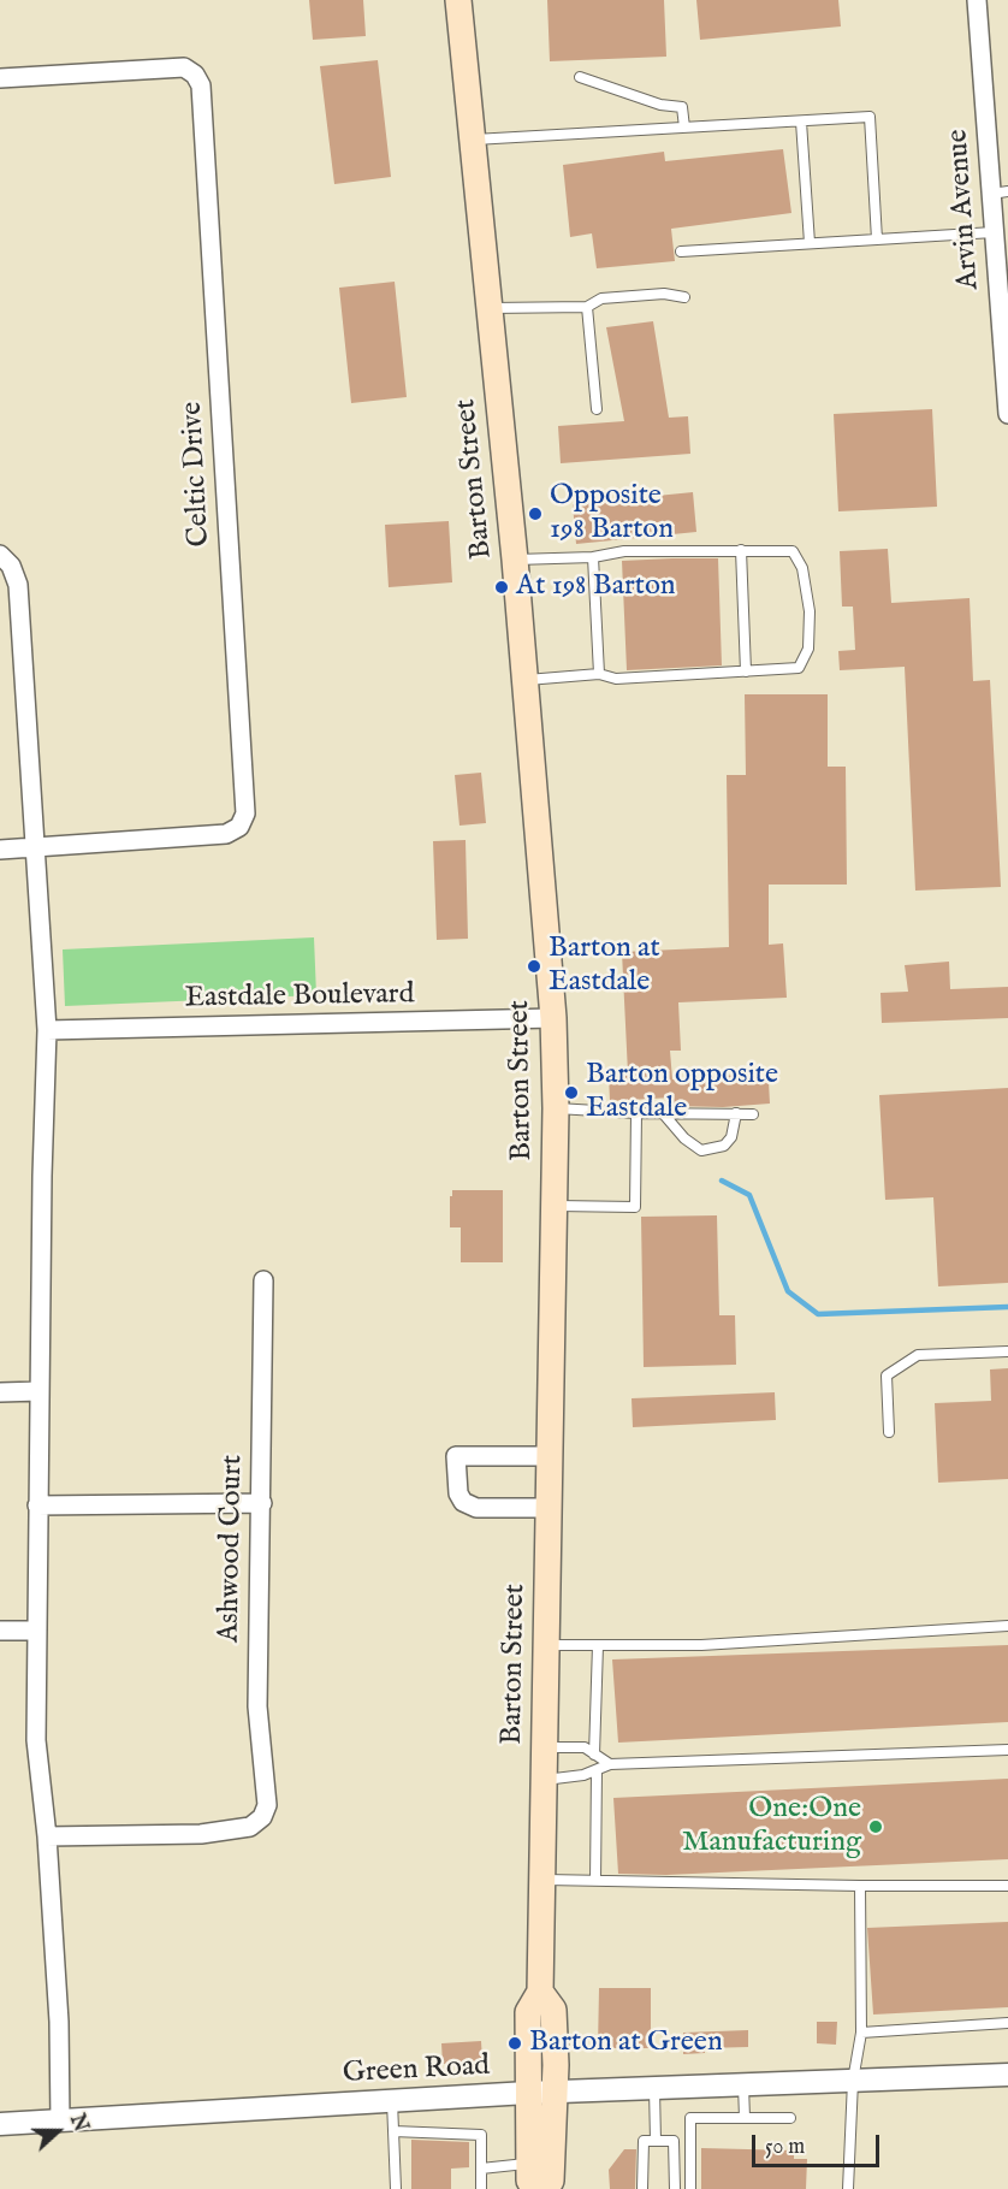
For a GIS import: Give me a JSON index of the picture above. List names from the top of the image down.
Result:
{
  "streets": {
    "main road": ["Barton Street"],
    "street": [
      "Arvin Avenue",
      "Celtic Drive",
      "Eastdale Boulevard",
      "Ashwood Court",
      "Green Road"
    ]
  },
  "crossings": [
    ["Barton Street", "Eastdale Boulevard"],
    ["Barton Street", "Green Road"]
  ],
  "places": [
    "Opposite 198 Barton",
    "At 198 Barton",
    "Barton at Eastdale",
    "Barton opposite Eastdale",
    "One:One Manufacturing",
    "Barton at Green"
  ],
  "scale_bar": "50 m",
  "north": "right"
}
